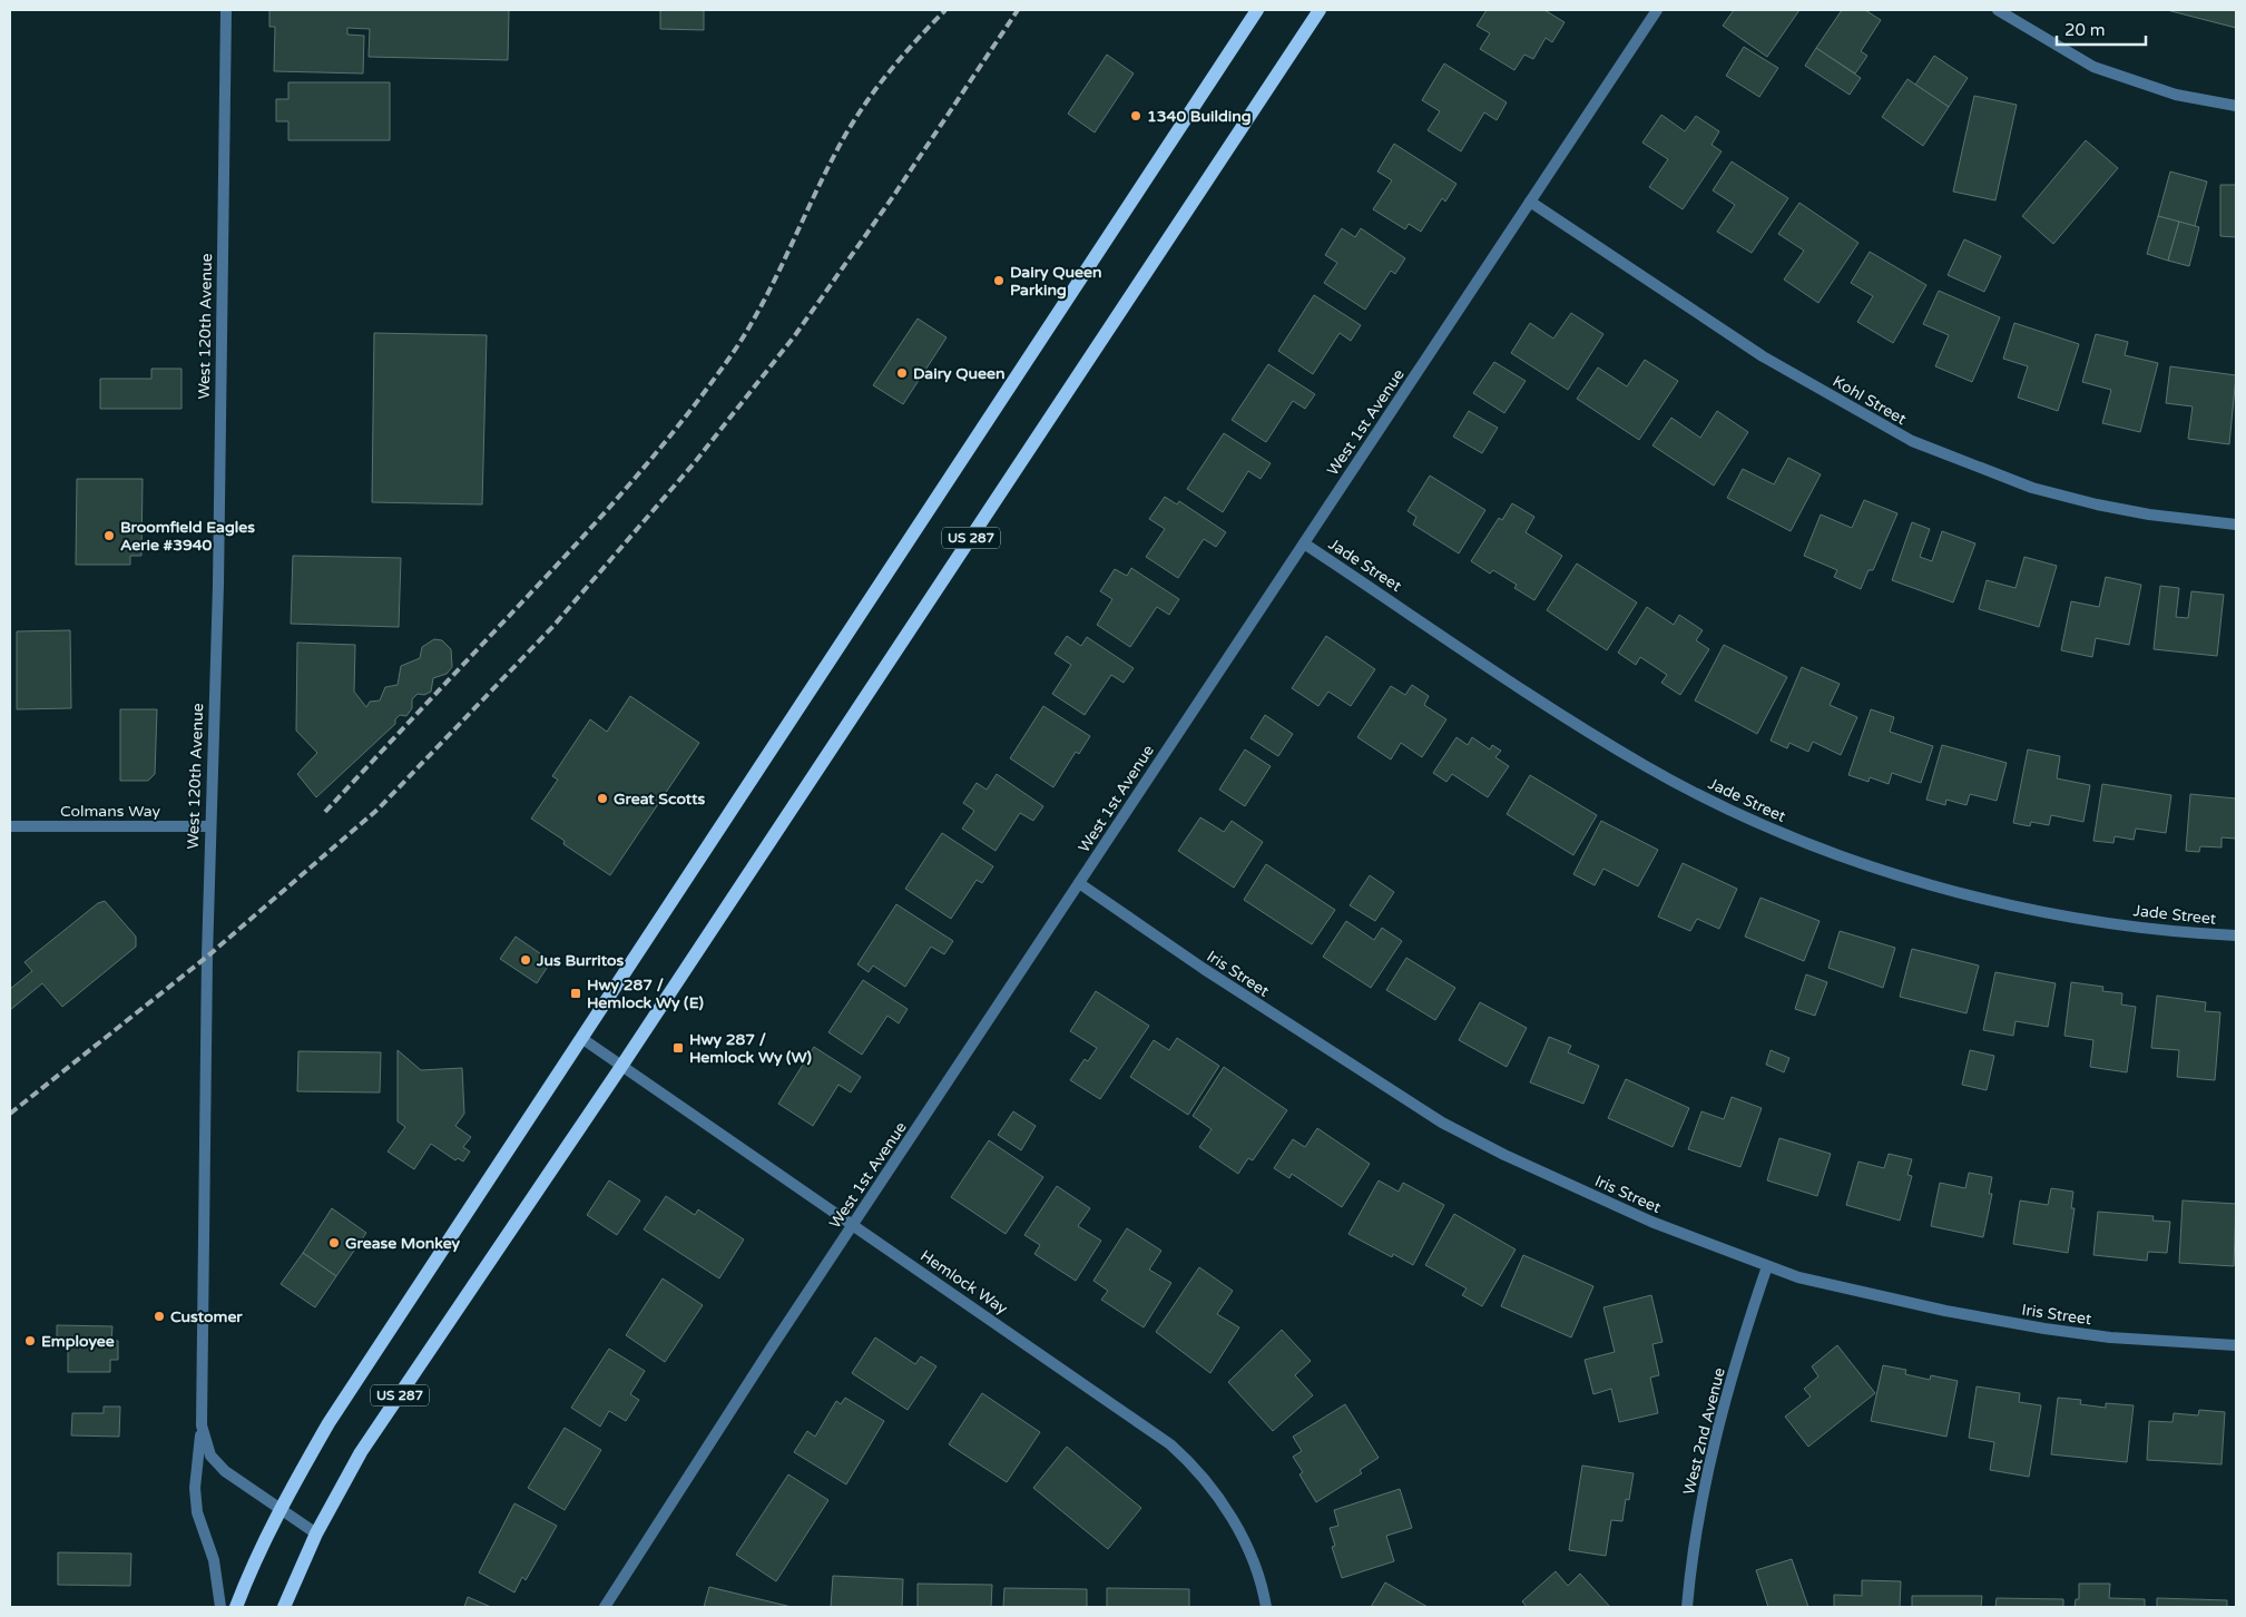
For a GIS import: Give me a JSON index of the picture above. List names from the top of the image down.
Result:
{
  "streets": {
    "main road": ["US 287"],
    "street": [
      "West 120th Avenue",
      "Kohl Street",
      "West 1st Avenue",
      "Jade Street",
      "Colmans Way",
      "Iris Street",
      "Hemlock Way",
      "West 2nd Avenue"
    ]
  },
  "crossings": [
    ["West 120th Avenue", "US 287"],
    ["West 120th Avenue", "Colmans Way"],
    ["Kohl Street", "West 1st Avenue"],
    ["West 1st Avenue", "Jade Street"],
    ["West 1st Avenue", "Iris Street"],
    ["West 1st Avenue", "Hemlock Way"],
    ["US 287", "Hemlock Way"],
    ["Iris Street", "West 2nd Avenue"]
  ],
  "places": {
    "other": [
      "1340 Building",
      "Dairy Queen Parking",
      "Dairy Queen",
      "Broomfield Eagles Aerie #3940",
      "Great Scotts",
      "Jus Burritos",
      "Grease Monkey",
      "Customer",
      "Employee"
    ],
    "transit": ["Hwy 287 / Hemlock Wy (E)", "Hwy 287 / Hemlock Wy (W)"]
  },
  "scale_bar": "20 m"
}
